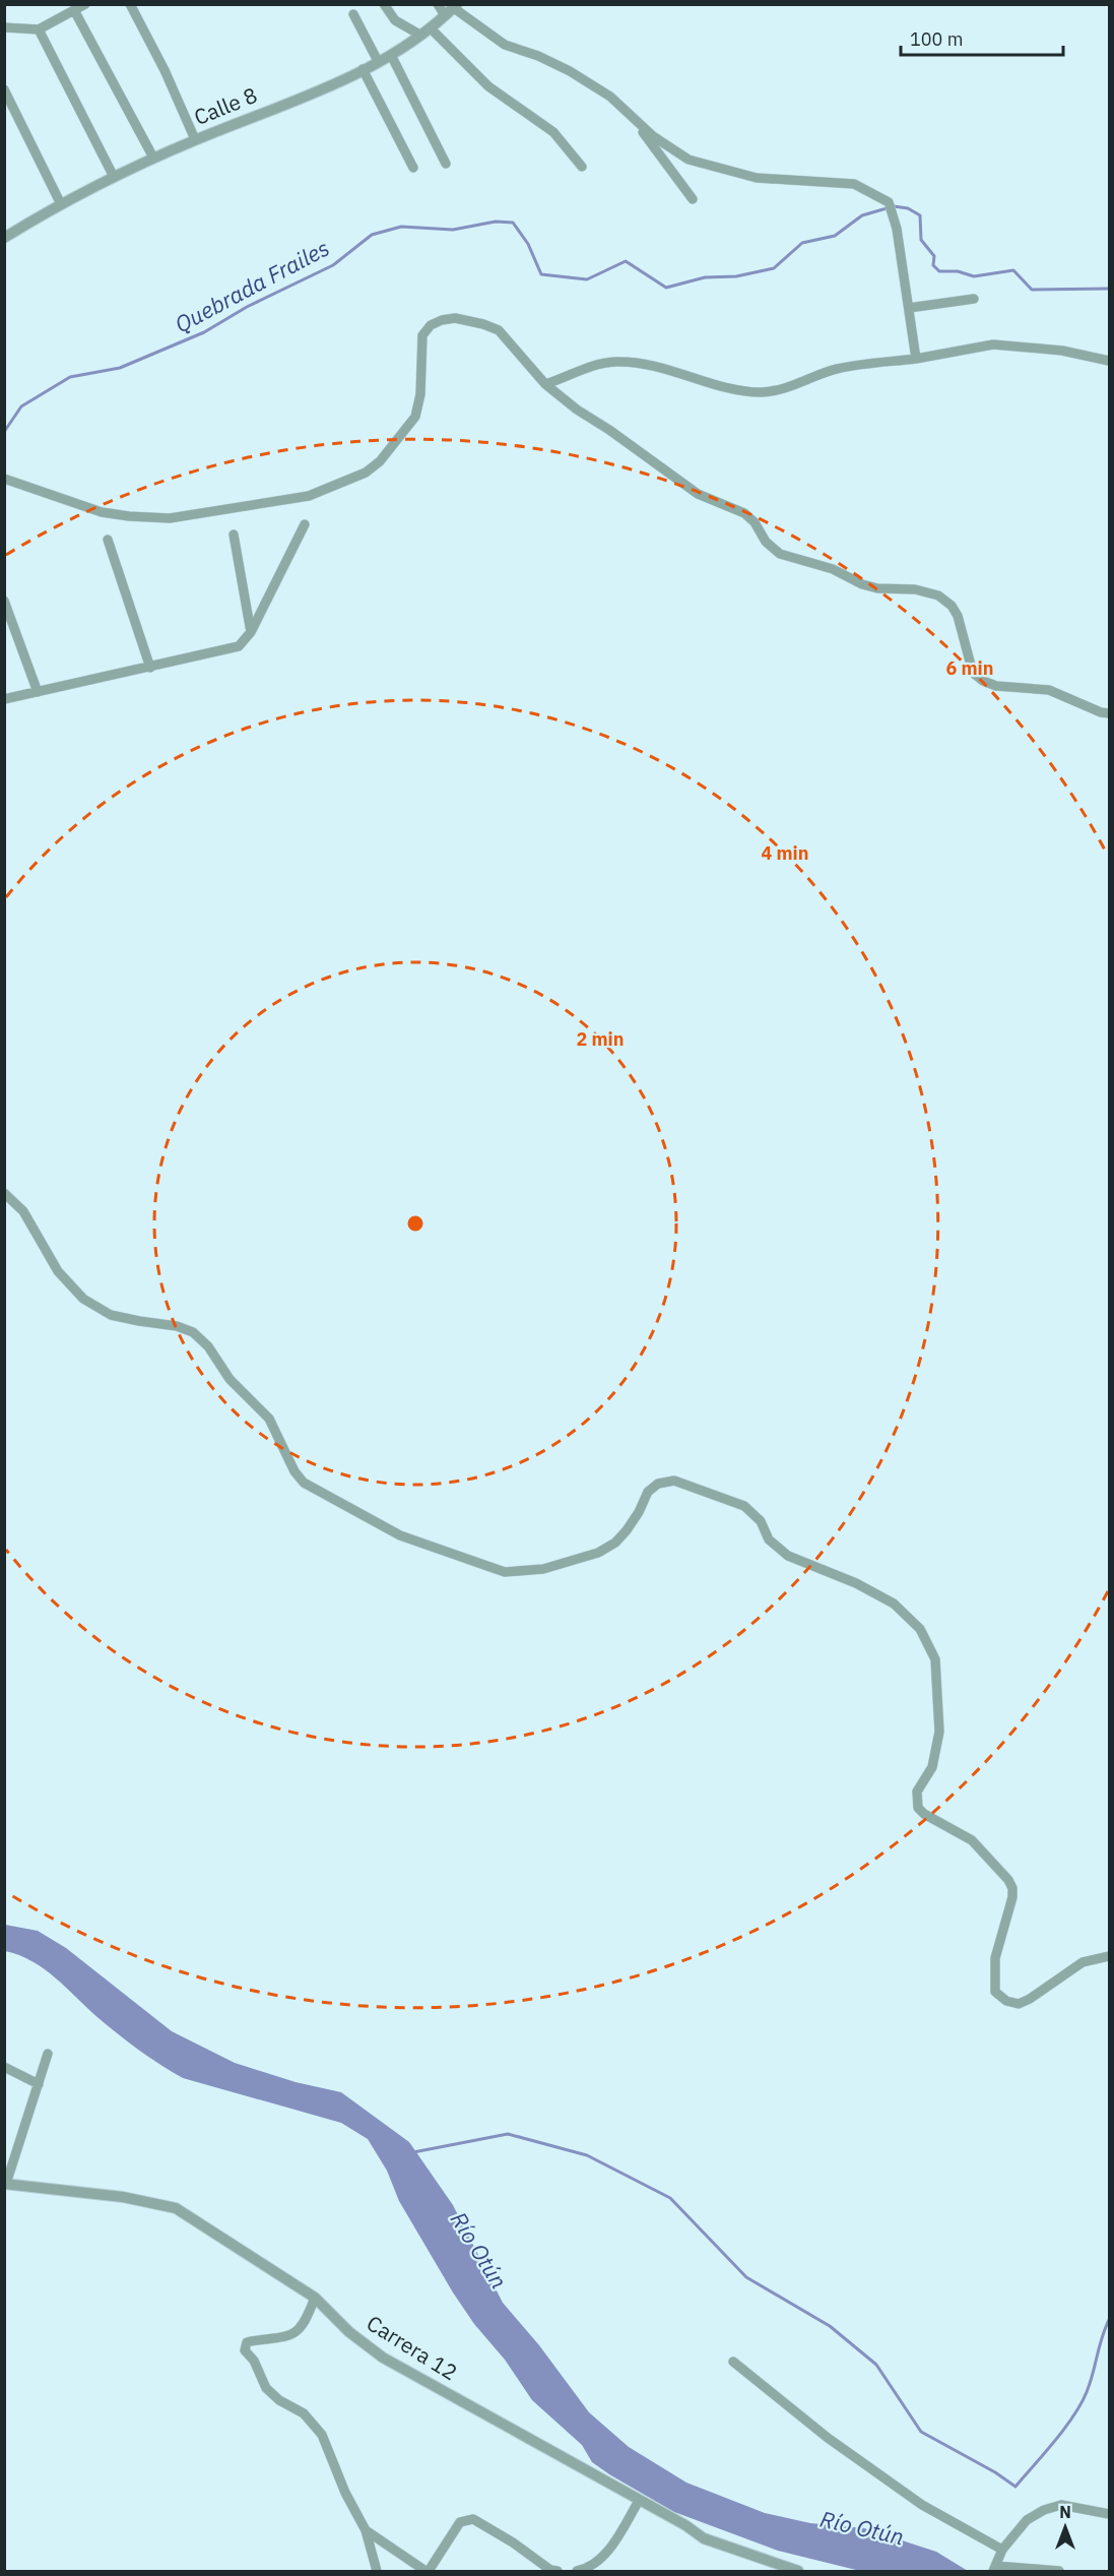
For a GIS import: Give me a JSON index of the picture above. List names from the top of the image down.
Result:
{
  "streets": {
    "street": ["Calle 8", "Carrera 12"]
  },
  "water": ["Quebrada Frailes", "Río Otún"],
  "scale_bar": "100 m",
  "north": "top",
  "rings": ["6 min", "4 min", "2 min"]
}
